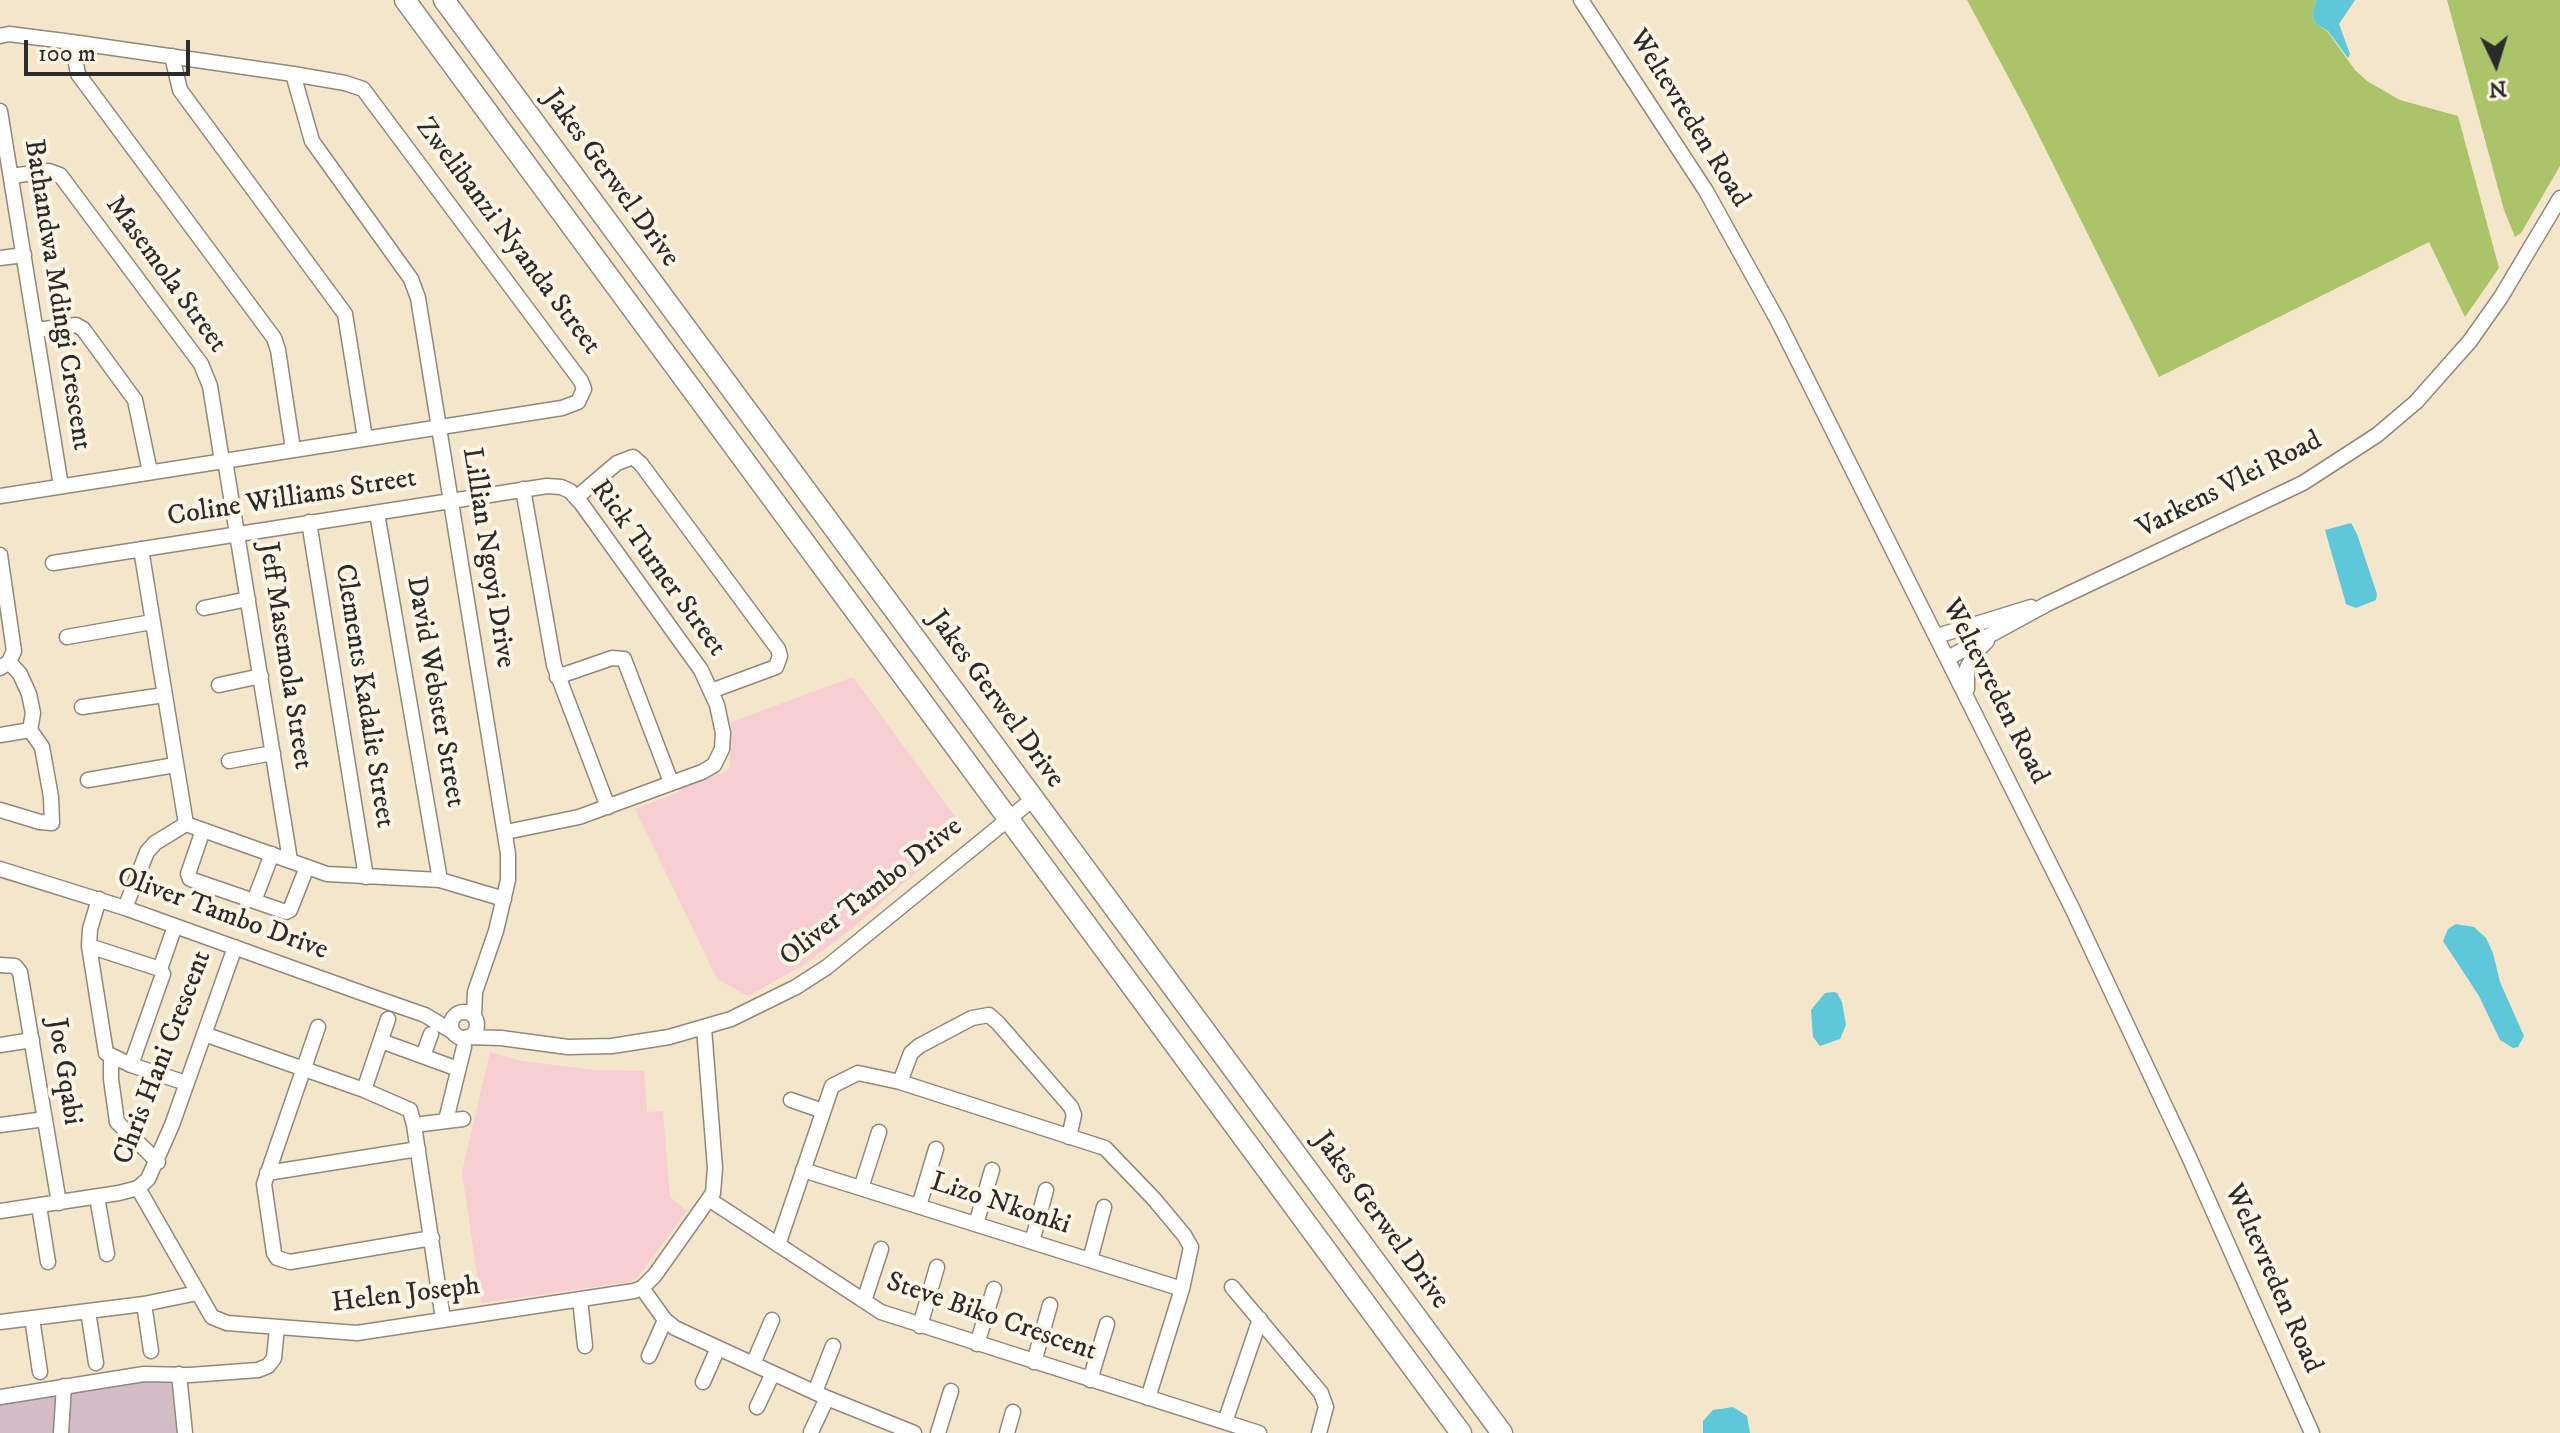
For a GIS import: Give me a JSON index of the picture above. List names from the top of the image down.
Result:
{
  "streets": {
    "highway": ["Jakes Gerwel Drive"],
    "street": [
      "Weltevreden Road",
      "Zwelibanzi Nyanda Street",
      "Masemola Street",
      "Bathandwa Mdingi Crescent",
      "Varkens Vlei Road",
      "Coline Williams Street",
      "Lillian Ngoyi Drive",
      "Rick Turner Street",
      "Jeff Masemola Street",
      "David Webster Street",
      "Clements Kadalie Street",
      "Oliver Tambo Drive",
      "Chris Hani Crescent",
      "Joe Gqabi",
      "Lizo Nkonki",
      "Helen Joseph",
      "Steve Biko Crescent"
    ]
  },
  "crossings": [
    ["Weltevreden Road", "Varkens Vlei Road"],
    ["Jakes Gerwel Drive", "Oliver Tambo Drive"],
    ["Zwelibanzi Nyanda Street", "Lillian Ngoyi Drive"],
    ["Masemola Street", "Bathandwa Mdingi Crescent"],
    ["Masemola Street", "Lillian Ngoyi Drive"],
    ["Masemola Street", "Jeff Masemola Street"],
    ["Bathandwa Mdingi Crescent", "Lillian Ngoyi Drive"],
    ["Coline Williams Street", "Lillian Ngoyi Drive"],
    ["Coline Williams Street", "Rick Turner Street"],
    ["Coline Williams Street", "Jeff Masemola Street"],
    ["Coline Williams Street", "David Webster Street"],
    ["Coline Williams Street", "Clements Kadalie Street"],
    ["Lillian Ngoyi Drive", "Rick Turner Street"],
    ["Lillian Ngoyi Drive", "Jeff Masemola Street"],
    ["Lillian Ngoyi Drive", "Oliver Tambo Drive"],
    ["Oliver Tambo Drive", "Chris Hani Crescent"],
    ["Chris Hani Crescent", "Joe Gqabi"],
    ["Chris Hani Crescent", "Helen Joseph"]
  ],
  "scale_bar": "100 m",
  "north": "bottom"
}
